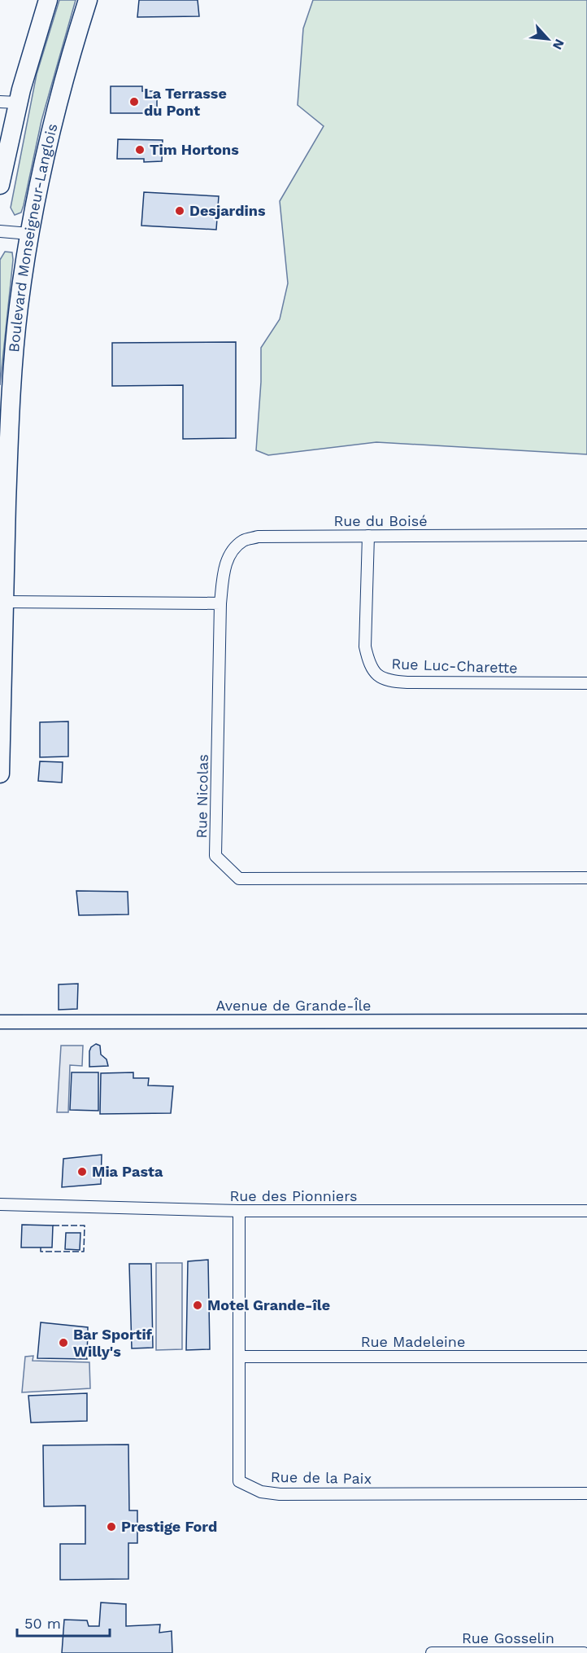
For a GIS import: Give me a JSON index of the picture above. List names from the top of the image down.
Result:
{
  "streets": {
    "highway": ["Boulevard Monseigneur-Langlois"],
    "street": [
      "Rue du Boisé",
      "Rue Luc-Charette",
      "Rue Nicolas",
      "Avenue de Grande-Île",
      "Rue des Pionniers",
      "Rue Madeleine",
      "Rue de la Paix",
      "Rue Gosselin"
    ]
  },
  "crossings": [
    ["Rue du Boisé", "Rue Luc-Charette"],
    ["Rue du Boisé", "Rue Nicolas"],
    ["Rue des Pionniers", "Rue de la Paix"],
    ["Rue Madeleine", "Rue de la Paix"]
  ],
  "places": [
    "La Terrasse du Pont",
    "Tim Hortons",
    "Desjardins",
    "Mia Pasta",
    "Motel Grande-île",
    "Bar Sportif Willy's",
    "Prestige Ford"
  ],
  "scale_bar": "50 m",
  "north": "bottom right"
}
